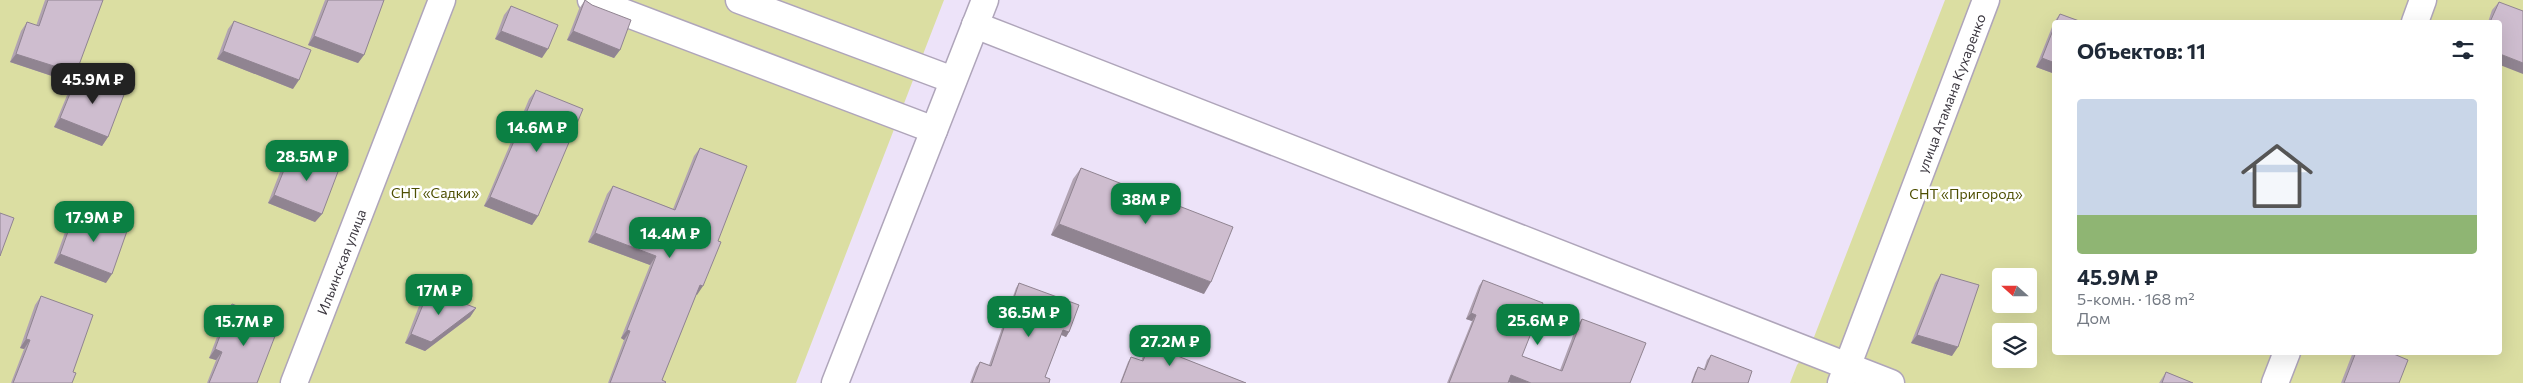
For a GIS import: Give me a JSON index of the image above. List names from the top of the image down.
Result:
{
  "streets": {
    "street": ["улица Атамана Кухаренко", "Ильинская улица"]
  },
  "parks": ["СНТ «Садки»", "СНТ «Пригород»"],
  "north": "left",
  "page": {
    "heading": "Объектов: 11",
    "price": [
      "45.9M ₽",
      "14.6M ₽",
      "28.5M ₽",
      "38M ₽",
      "17.9M ₽",
      "14.4M ₽",
      "17M ₽",
      "36.5M ₽",
      "25.6M ₽",
      "15.7M ₽",
      "27.2M ₽"
    ],
    "list": [
      {
        "name": "45.9M ₽",
        "note": "5-комн. · 168 m² · Дом"
      }
    ]
  }
}
